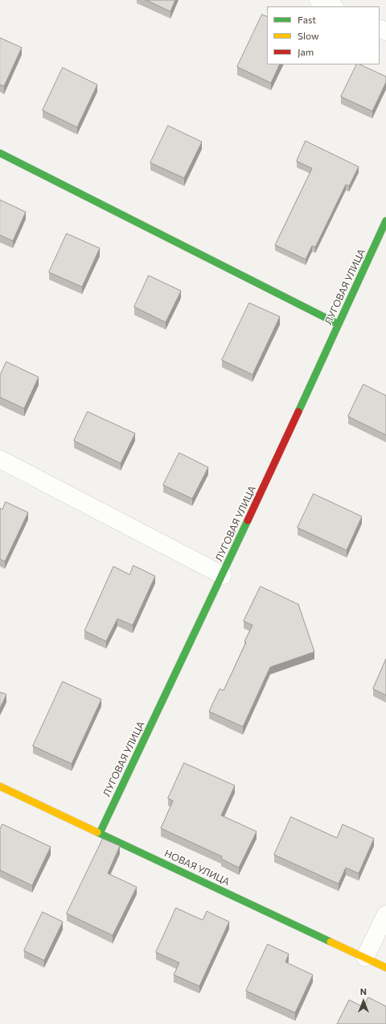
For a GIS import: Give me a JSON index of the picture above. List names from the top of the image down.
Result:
{
  "streets": {
    "street": ["ЛУГОВАЯ УЛИЦА", "НОВАЯ УЛИЦА"]
  },
  "crossings": [
    ["ЛУГОВАЯ УЛИЦА", "НОВАЯ УЛИЦА"]
  ],
  "legend": ["Fast", "Slow", "Jam"],
  "north": "top"
}
